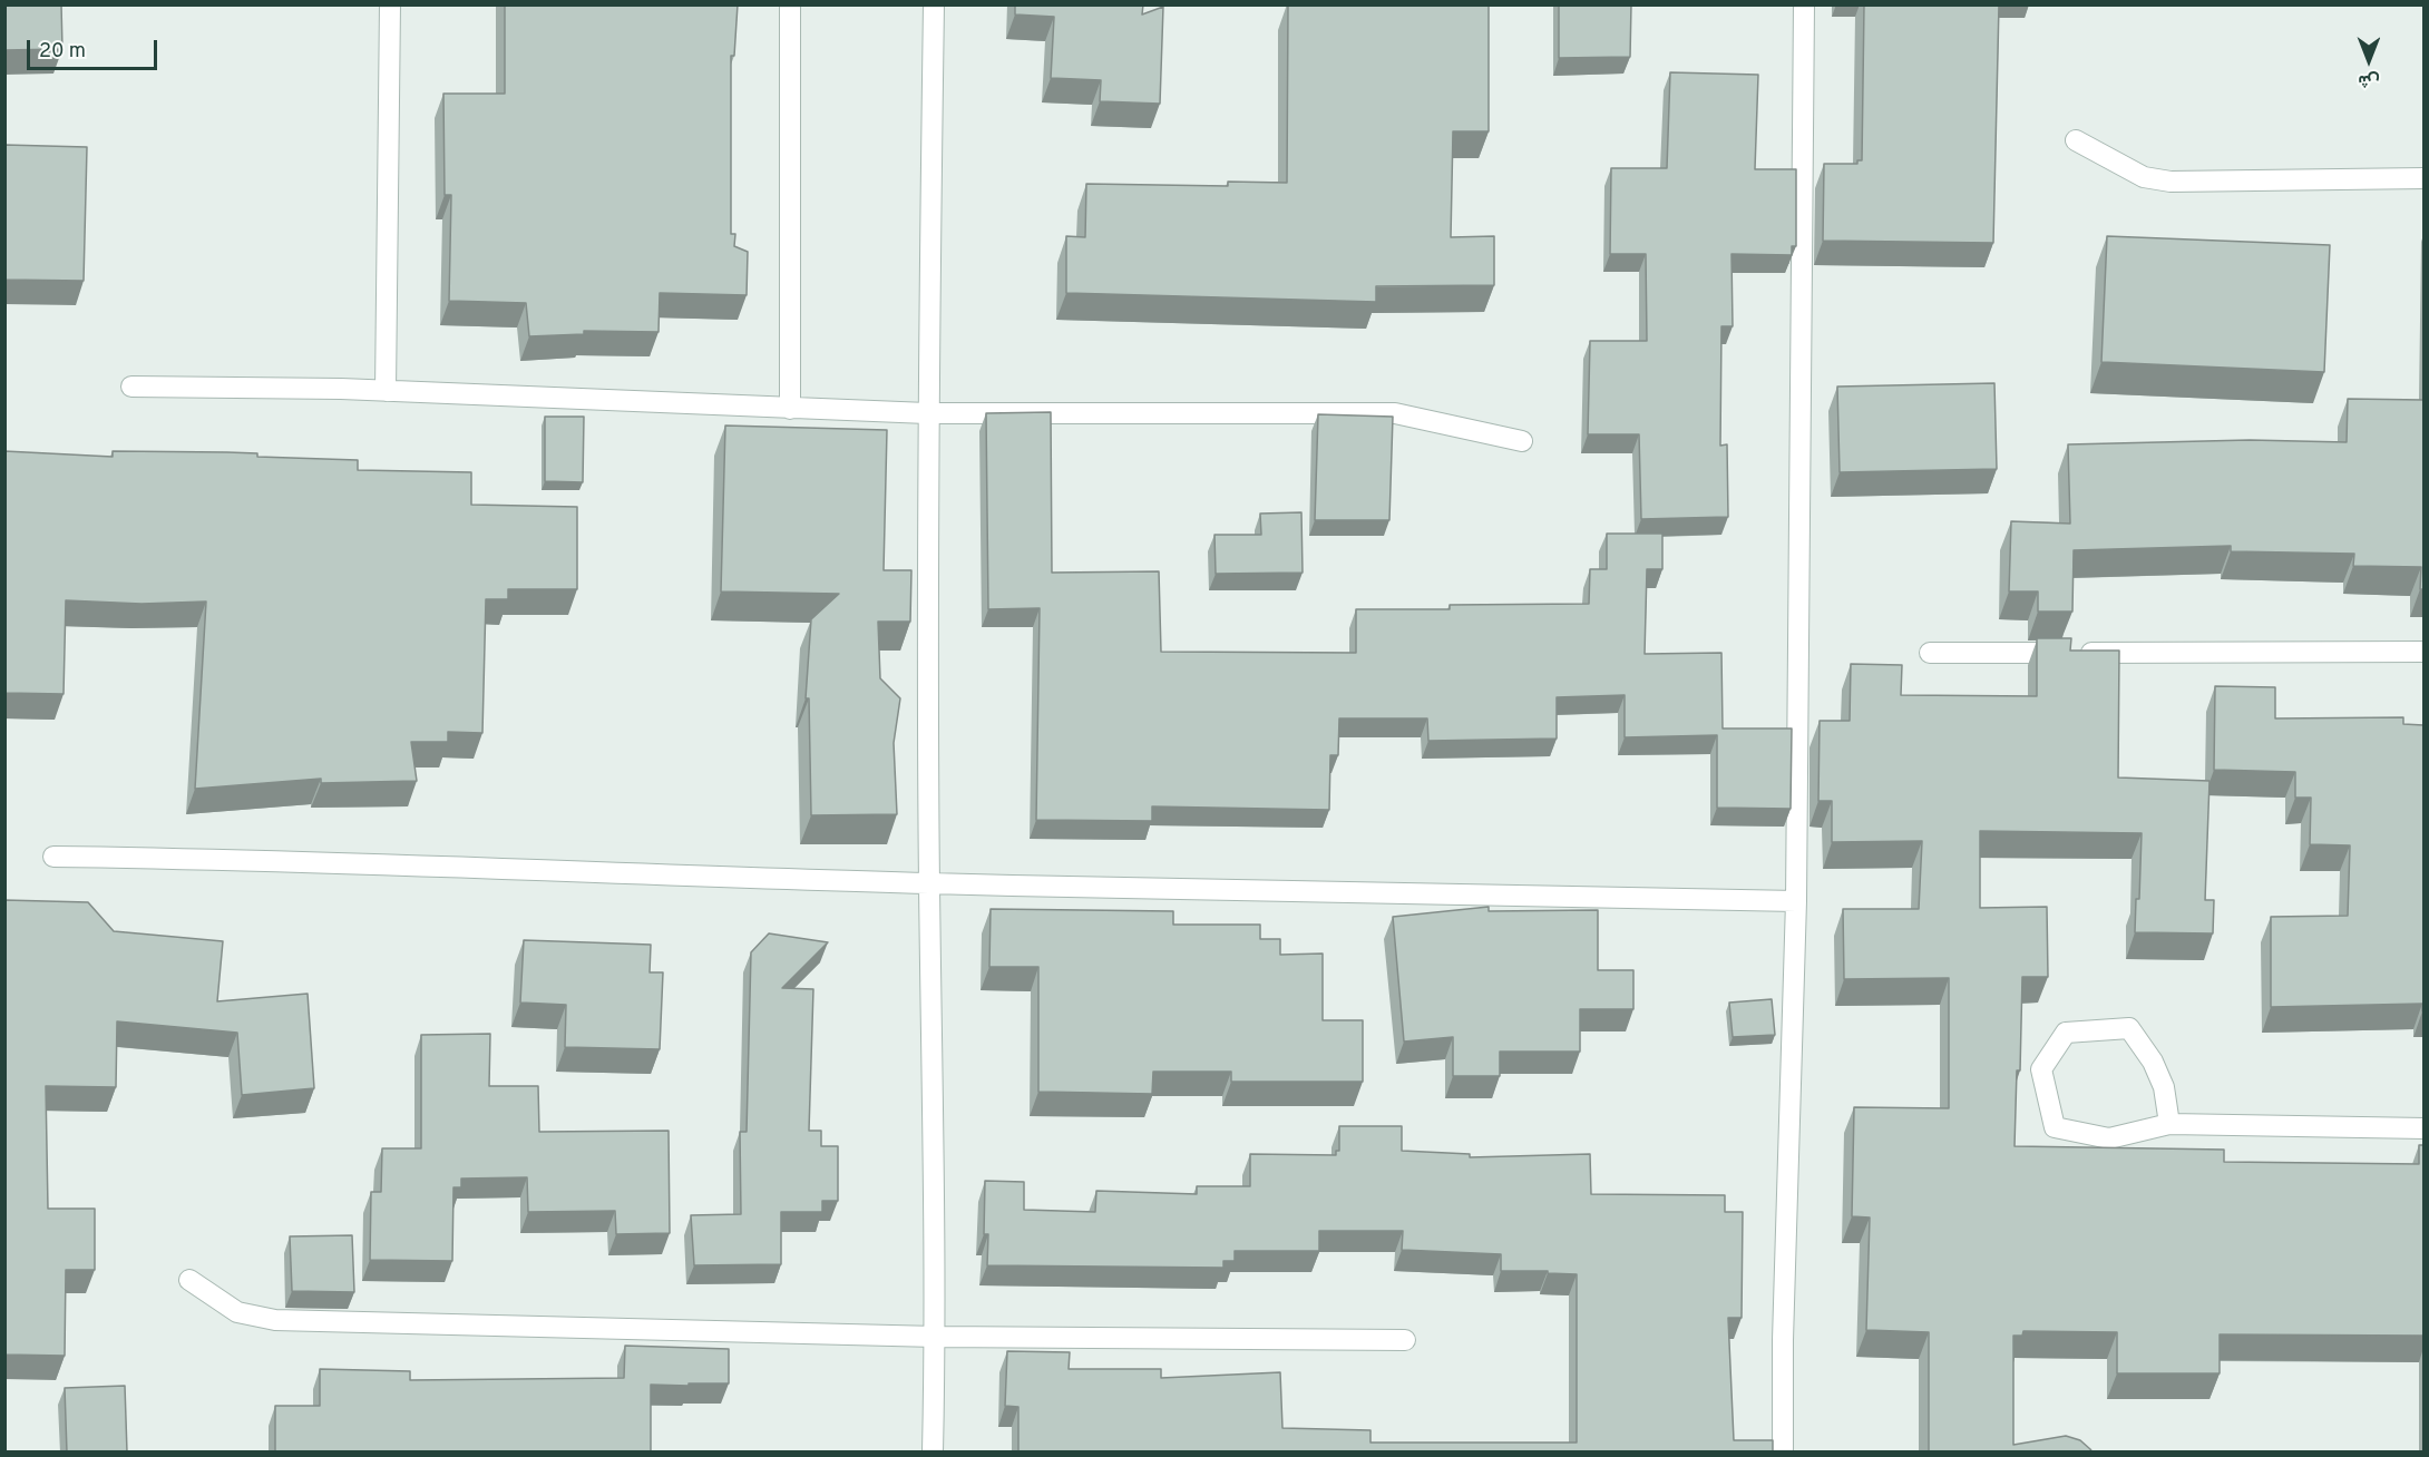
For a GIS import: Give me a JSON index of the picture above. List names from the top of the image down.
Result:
{
  "scale_bar": "20 m",
  "north": "bottom"
}
